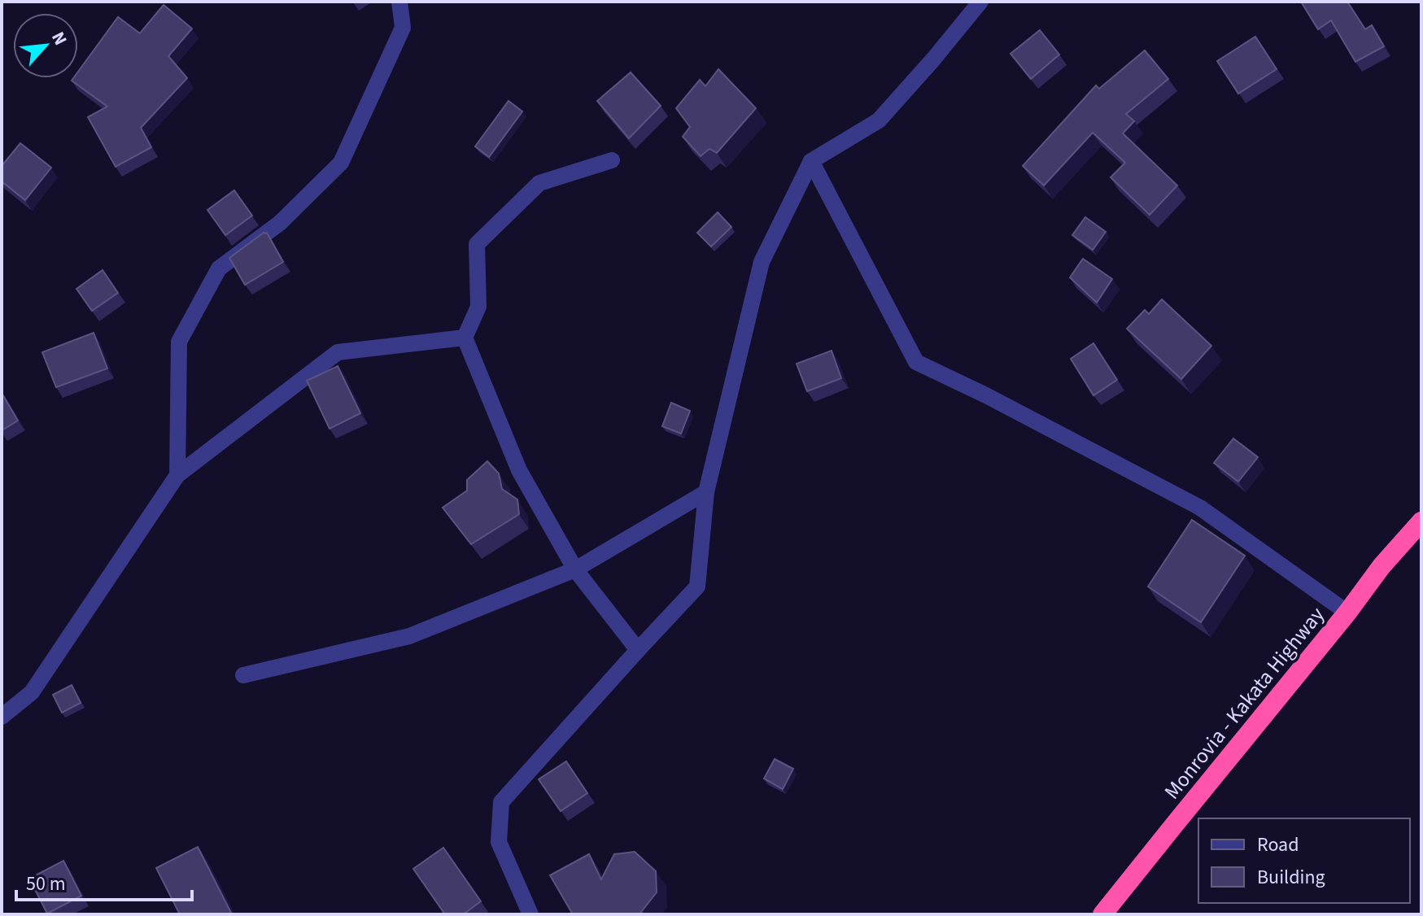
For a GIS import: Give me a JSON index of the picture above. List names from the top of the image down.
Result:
{
  "streets": {
    "highway": ["Monrovia - Kakata Highway"]
  },
  "legend": ["Road", "Building"],
  "scale_bar": "50 m",
  "north": "top right"
}
